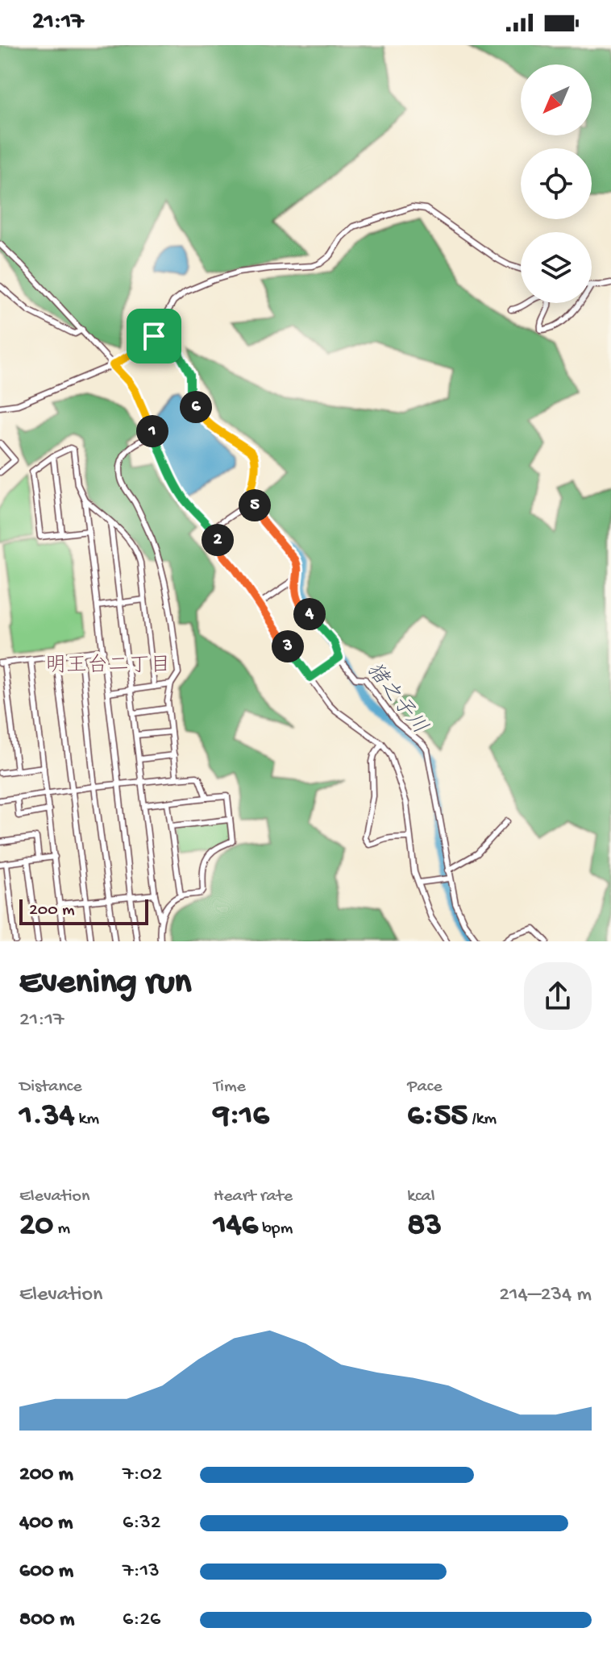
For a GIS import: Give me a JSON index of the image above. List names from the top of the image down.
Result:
{
  "districts": ["明王台二丁目"],
  "water": ["猪之子川"],
  "scale_bar": "200 m",
  "north": "bottom left",
  "page": {
    "status": "21:17",
    "pins": [
      "6",
      "1",
      "5",
      "2",
      "4",
      "3"
    ],
    "scale": "200 m",
    "heading": ["Evening run", "21:17"],
    "stats": [
      ["Distance", "1.34 km"],
      ["Time", "9:16"],
      ["Pace", "6:55 /km"],
      ["Elevation", "20 m"],
      ["Heart rate", "146 bpm"],
      ["kcal", "83"]
    ],
    "chart": ["Elevation", "214–234 m"],
    "list": [
      {
        "name": "200 m",
        "note": "7:02"
      },
      {
        "name": "400 m",
        "note": "6:32"
      },
      {
        "name": "600 m",
        "note": "7:13"
      },
      {
        "name": "800 m",
        "note": "6:26"
      }
    ]
  }
}
